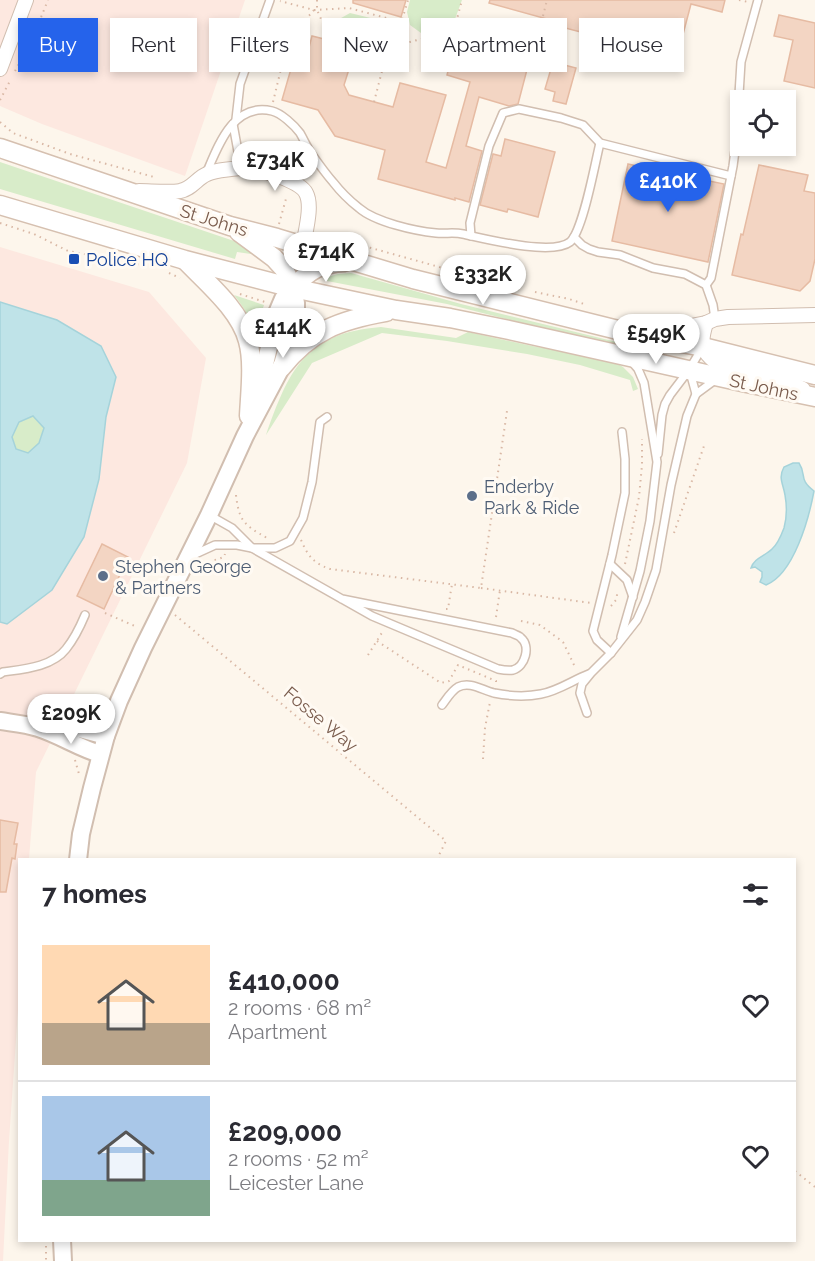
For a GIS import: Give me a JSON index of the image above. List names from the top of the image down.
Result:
{
  "streets": {
    "main road": ["St Johns"],
    "path": ["Fosse Way"]
  },
  "places": {
    "transit": ["Police HQ"],
    "other": ["Enderby Park & Ride", "Stephen George & Partners"]
  },
  "page": {
    "chip": [
      "Buy",
      "Rent",
      "Filters",
      "New",
      "Apartment",
      "House"
    ],
    "price": [
      "£734K",
      "£410K",
      "£714K",
      "£332K",
      "£414K",
      "£549K",
      "£209K"
    ],
    "heading": "7 homes",
    "list": [
      {
        "name": "£410,000",
        "note": "2 rooms · 68 m² · Apartment"
      },
      {
        "name": "£209,000",
        "note": "2 rooms · 52 m² · Leicester Lane"
      }
    ]
  }
}
